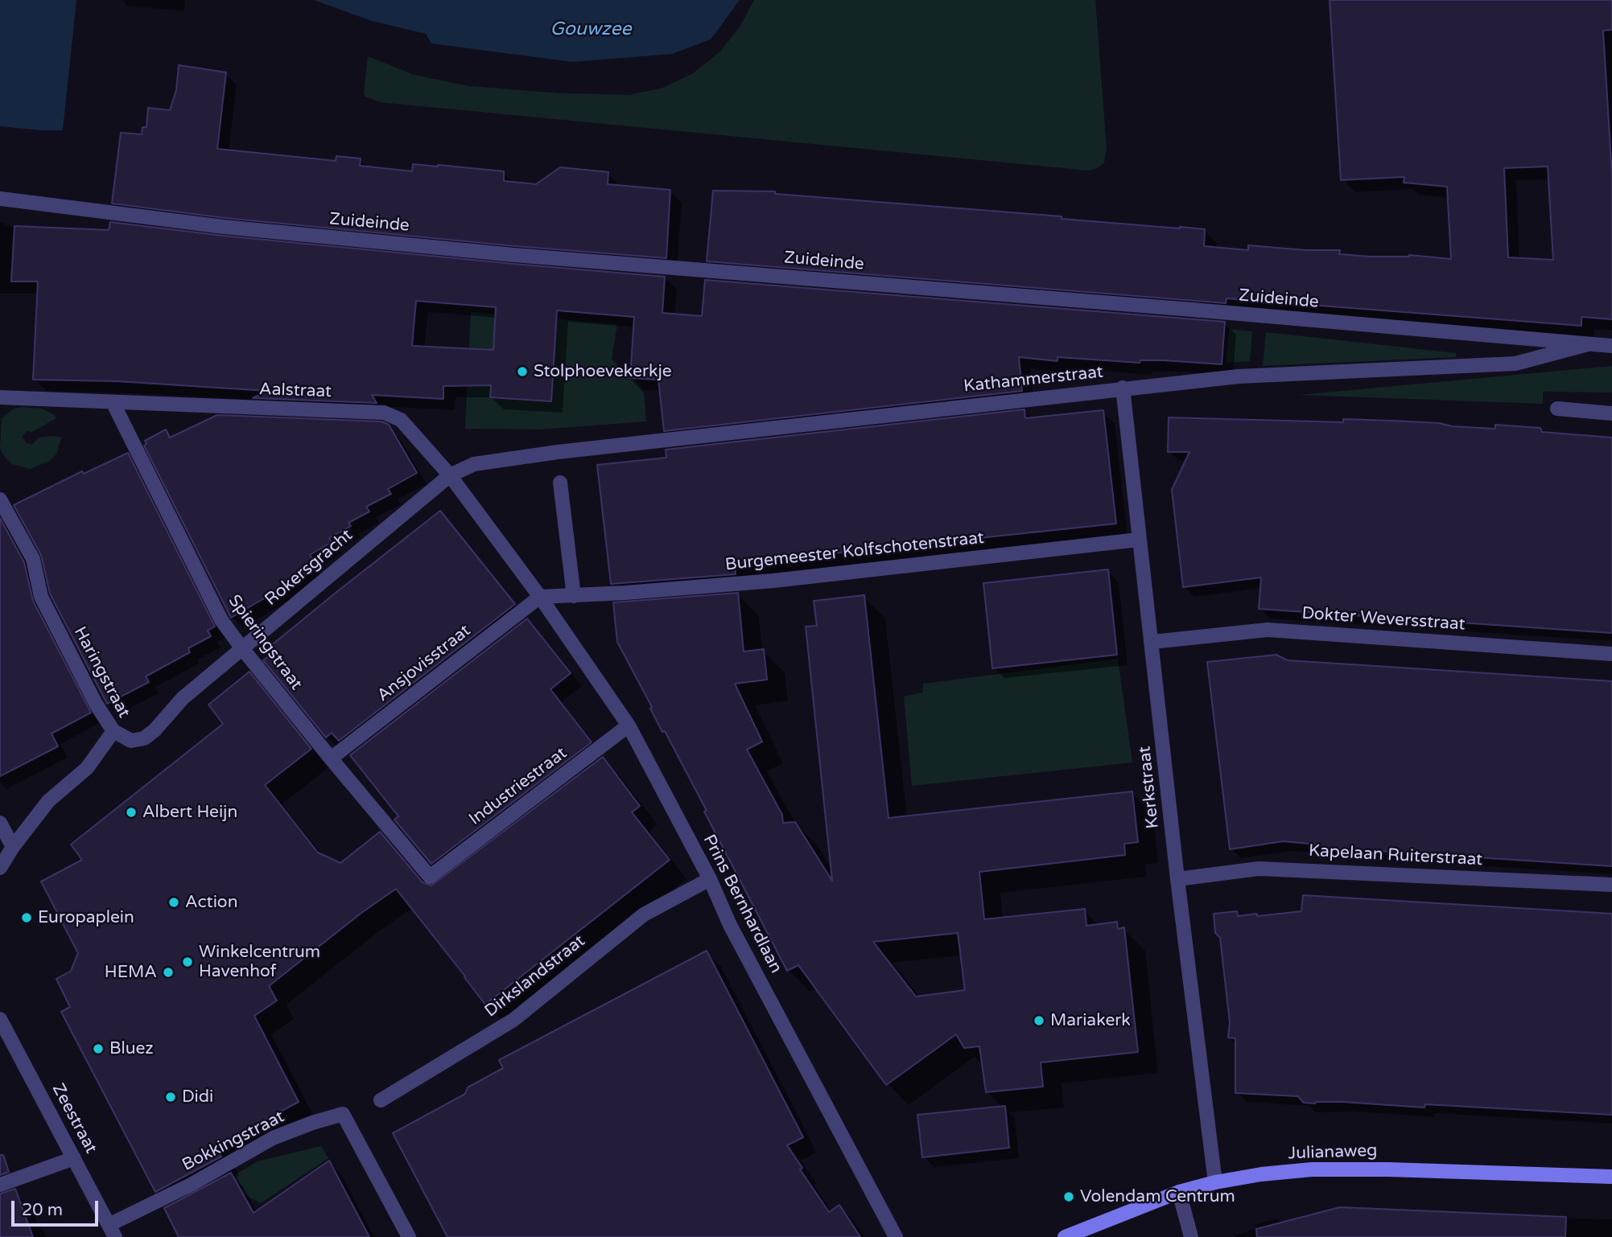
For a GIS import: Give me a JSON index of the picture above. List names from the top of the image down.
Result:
{
  "streets": {
    "main road": ["Julianaweg"],
    "street": [
      "Zuideinde",
      "Kathammerstraat",
      "Aalstraat",
      "Burgemeester Kolfschotenstraat",
      "Rokersgracht",
      "Dokter Weversstraat",
      "Spieringstraat",
      "Ansjovisstraat",
      "Haringstraat",
      "Industriestraat",
      "Kerkstraat",
      "Kapelaan Ruiterstraat",
      "Prins Bernhardlaan",
      "Dirkslandstraat",
      "Zeestraat",
      "Bokkingstraat"
    ]
  },
  "crossings": [
    ["Zuideinde", "Kathammerstraat"],
    ["Kathammerstraat", "Aalstraat"],
    ["Kathammerstraat", "Rokersgracht"],
    ["Kathammerstraat", "Kerkstraat"],
    ["Aalstraat", "Burgemeester Kolfschotenstraat"],
    ["Aalstraat", "Rokersgracht"],
    ["Aalstraat", "Spieringstraat"],
    ["Aalstraat", "Ansjovisstraat"],
    ["Aalstraat", "Prins Bernhardlaan"],
    ["Burgemeester Kolfschotenstraat", "Ansjovisstraat"],
    ["Burgemeester Kolfschotenstraat", "Kerkstraat"],
    ["Burgemeester Kolfschotenstraat", "Prins Bernhardlaan"],
    ["Rokersgracht", "Spieringstraat"],
    ["Rokersgracht", "Haringstraat"],
    ["Dokter Weversstraat", "Kerkstraat"],
    ["Spieringstraat", "Ansjovisstraat"],
    ["Spieringstraat", "Industriestraat"],
    ["Ansjovisstraat", "Prins Bernhardlaan"],
    ["Industriestraat", "Prins Bernhardlaan"],
    ["Kerkstraat", "Kapelaan Ruiterstraat"],
    ["Kerkstraat", "Julianaweg"],
    ["Prins Bernhardlaan", "Dirkslandstraat"],
    ["Zeestraat", "Bokkingstraat"]
  ],
  "water": ["Gouwzee"],
  "places": [
    "Stolphoevekerkje",
    "Albert Heijn",
    "Action",
    "Europaplein",
    "Winkelcentrum Havenhof",
    "HEMA",
    "Mariakerk",
    "Bluez",
    "Didi",
    "Volendam Centrum"
  ],
  "scale_bar": "20 m"
}
